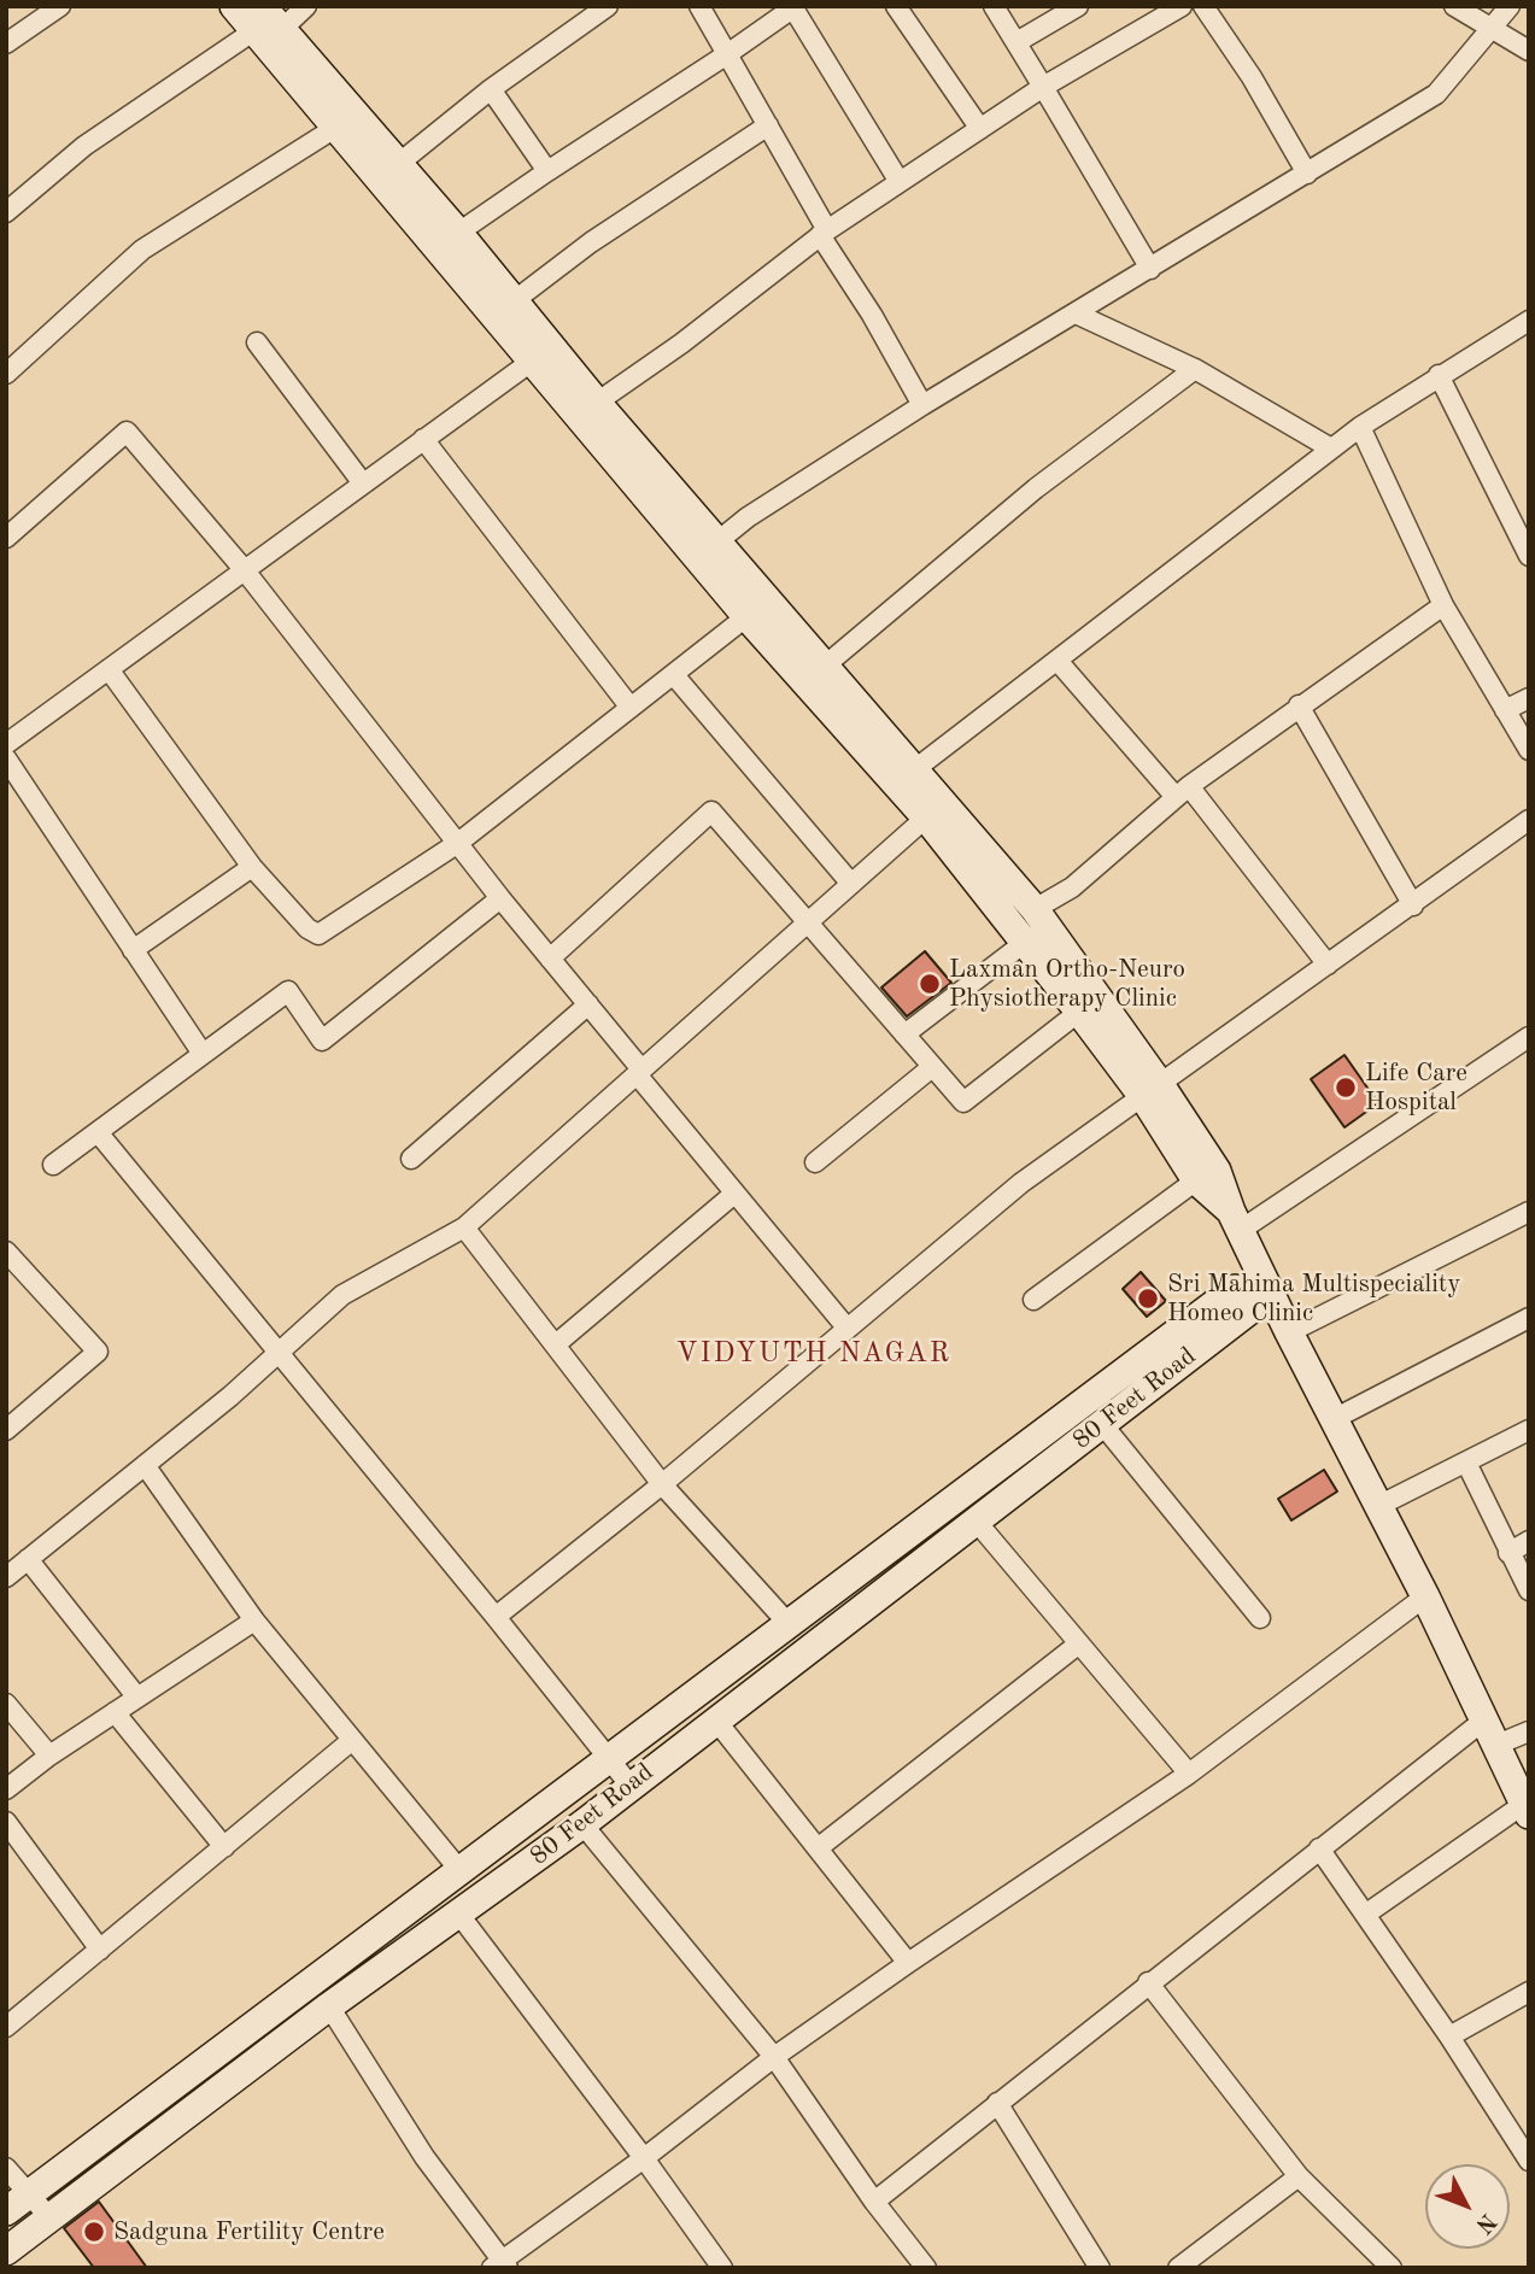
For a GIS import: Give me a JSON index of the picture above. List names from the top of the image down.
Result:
{
  "streets": {
    "street": ["80 Feet Road"]
  },
  "districts": ["VIDYUTH NAGAR"],
  "places": [
    "Laxman Ortho-Neuro Physiotherapy Clinic",
    "Life Care Hospital",
    "Sri Mahima Multispeciality Homeo Clinic",
    "Sadguna Fertility Centre"
  ],
  "north": "bottom right"
}
